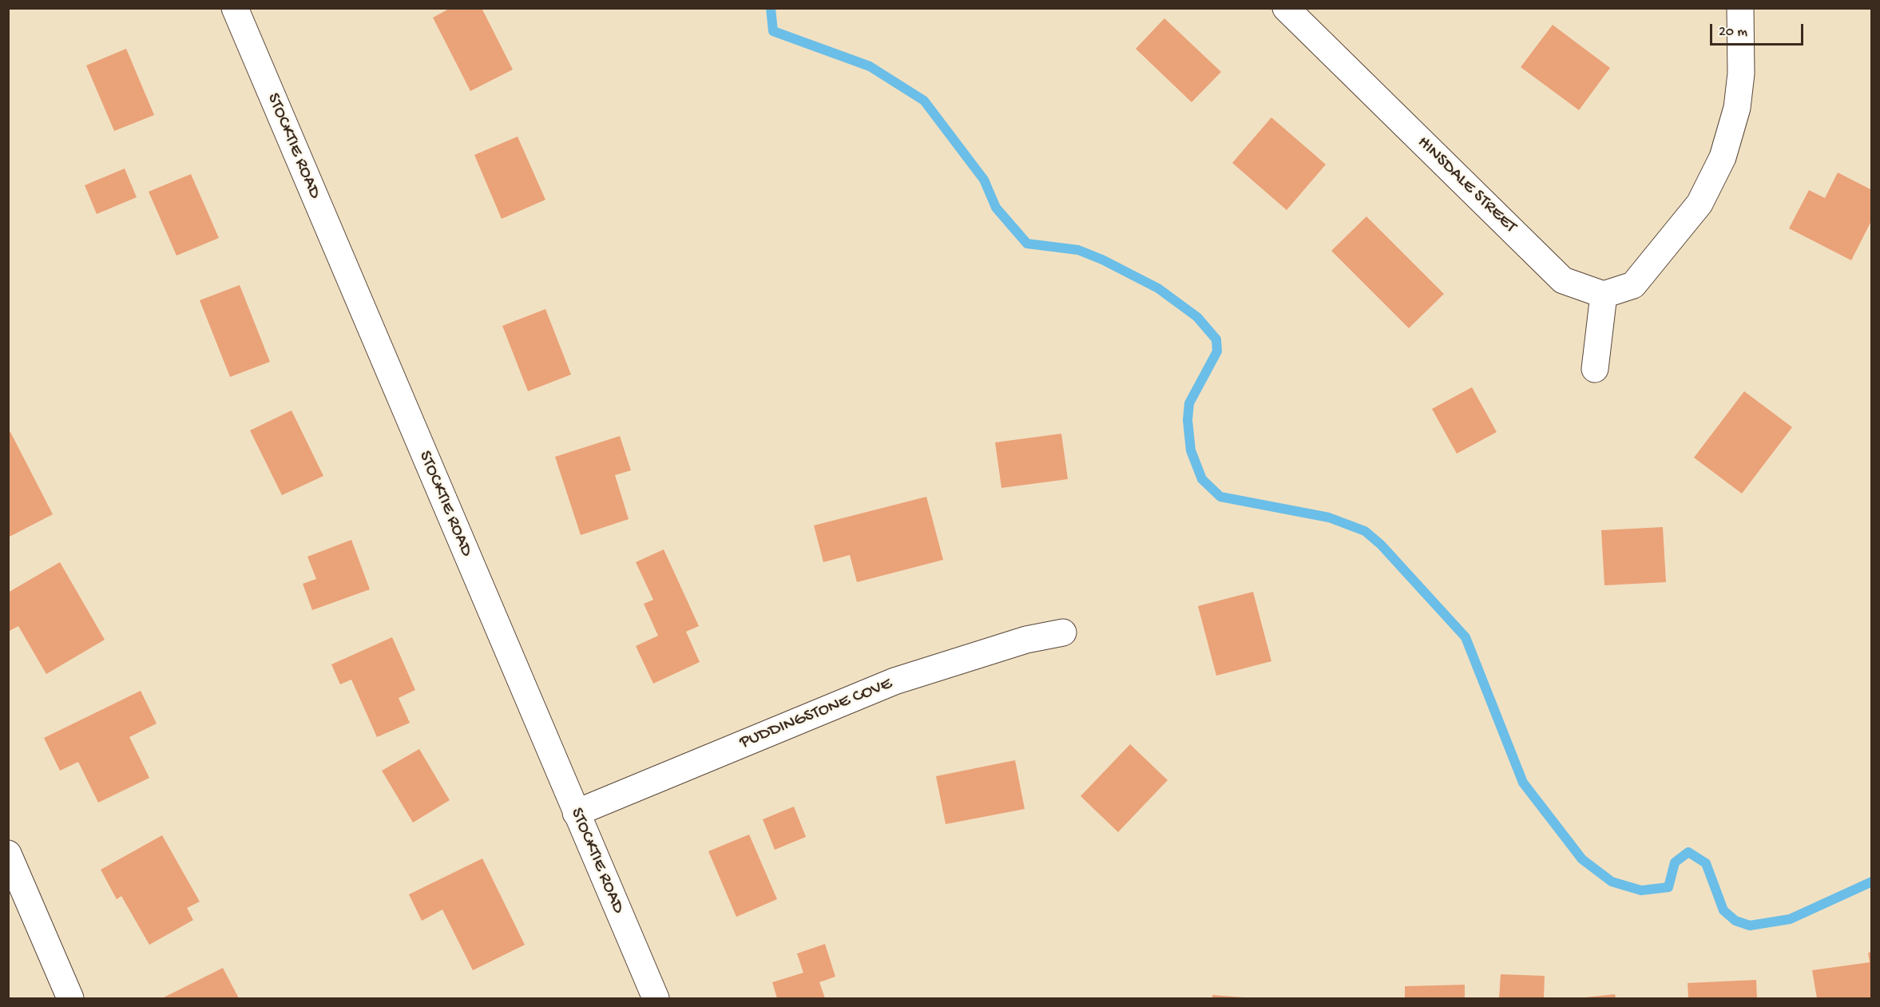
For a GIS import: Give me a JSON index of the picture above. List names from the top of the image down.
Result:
{
  "streets": {
    "street": ["STOCKTIE ROAD", "HINSDALE STREET", "PUDDINGSTONE COVE"]
  },
  "crossings": [
    ["STOCKTIE ROAD", "PUDDINGSTONE COVE"]
  ],
  "scale_bar": "20 m"
}
